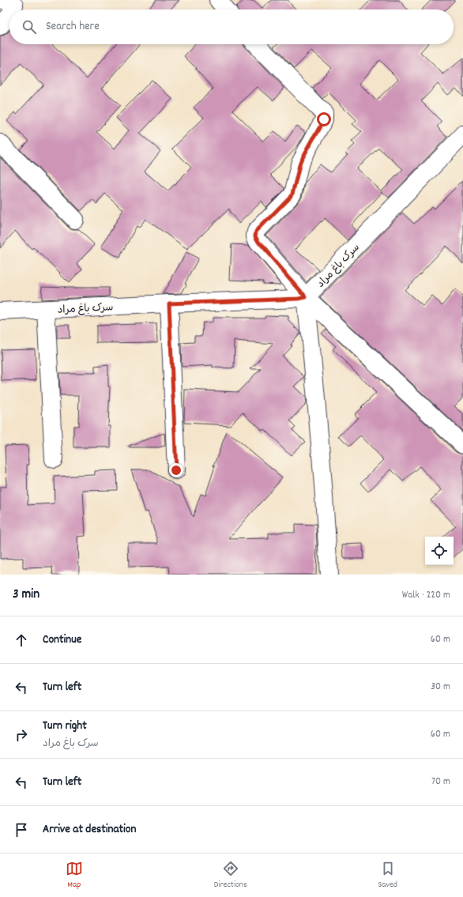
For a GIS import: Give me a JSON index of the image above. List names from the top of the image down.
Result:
{
  "streets": {
    "street": ["سرک باغ مراد"]
  },
  "page": {
    "search": "Search here",
    "heading": ["3 min", "Walk · 220 m"],
    "list": [
      ["Continue", "60 m"],
      ["Turn left", "30 m"],
      ["Turn right", "سرک باغ مراد", "60 m"],
      ["Turn left", "70 m"],
      "Arrive at destination"
    ],
    "nav": ["Map", "Directions", "Saved"]
  }
}
